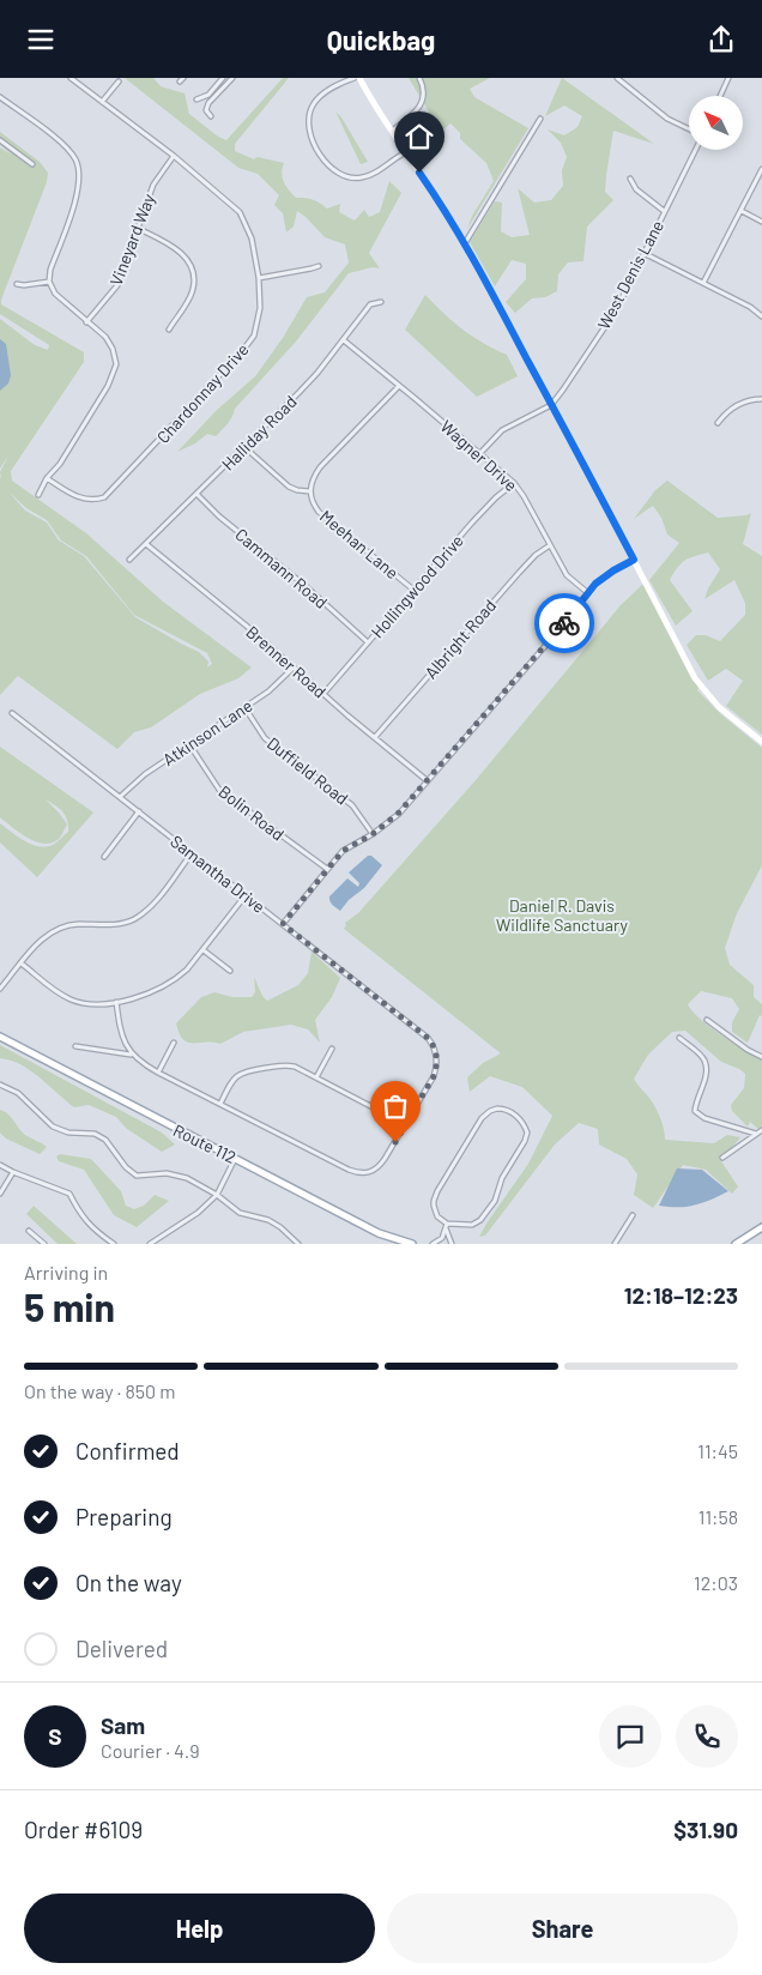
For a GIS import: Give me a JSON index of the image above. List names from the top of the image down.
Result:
{
  "streets": {
    "main road": ["Route 112"],
    "street": [
      "Vineyard Way",
      "West Denis Lane",
      "Chardonnay Drive",
      "Halliday Road",
      "Wagner Drive",
      "Meehan Lane",
      "Cammann Road",
      "Hollingwood Drive",
      "Albright Road",
      "Brenner Road",
      "Atkinson Lane",
      "Duffield Road",
      "Bolin Road",
      "Samantha Drive"
    ]
  },
  "crossings": [
    ["Vineyard Way", "Chardonnay Drive"],
    ["Halliday Road", "Wagner Drive"],
    ["Halliday Road", "Cammann Road"],
    ["Halliday Road", "Brenner Road"],
    ["Wagner Drive", "Meehan Lane"],
    ["Wagner Drive", "Hollingwood Drive"],
    ["Wagner Drive", "Albright Road"],
    ["Meehan Lane", "Hollingwood Drive"],
    ["Cammann Road", "Hollingwood Drive"],
    ["Hollingwood Drive", "Brenner Road"],
    ["Albright Road", "Brenner Road"],
    ["Brenner Road", "Atkinson Lane"],
    ["Atkinson Lane", "Duffield Road"],
    ["Atkinson Lane", "Bolin Road"],
    ["Atkinson Lane", "Samantha Drive"]
  ],
  "parks": ["Daniel R. Davis Wildlife Sanctuary"],
  "north": "top left",
  "page": {
    "header": "Quickbag",
    "heading": ["5 min", "Arriving in", "12:18–12:23"],
    "panel": [
      "Sam",
      "Courier · 4.9",
      "Order #6109",
      "$31.90"
    ],
    "bar": "On the way · 850 m",
    "list": [
      ["Confirmed", "11:45"],
      ["Preparing", "11:58"],
      ["On the way", "12:03"],
      "Delivered"
    ],
    "round": "S",
    "buttons": ["Help", "Share"]
  }
}
